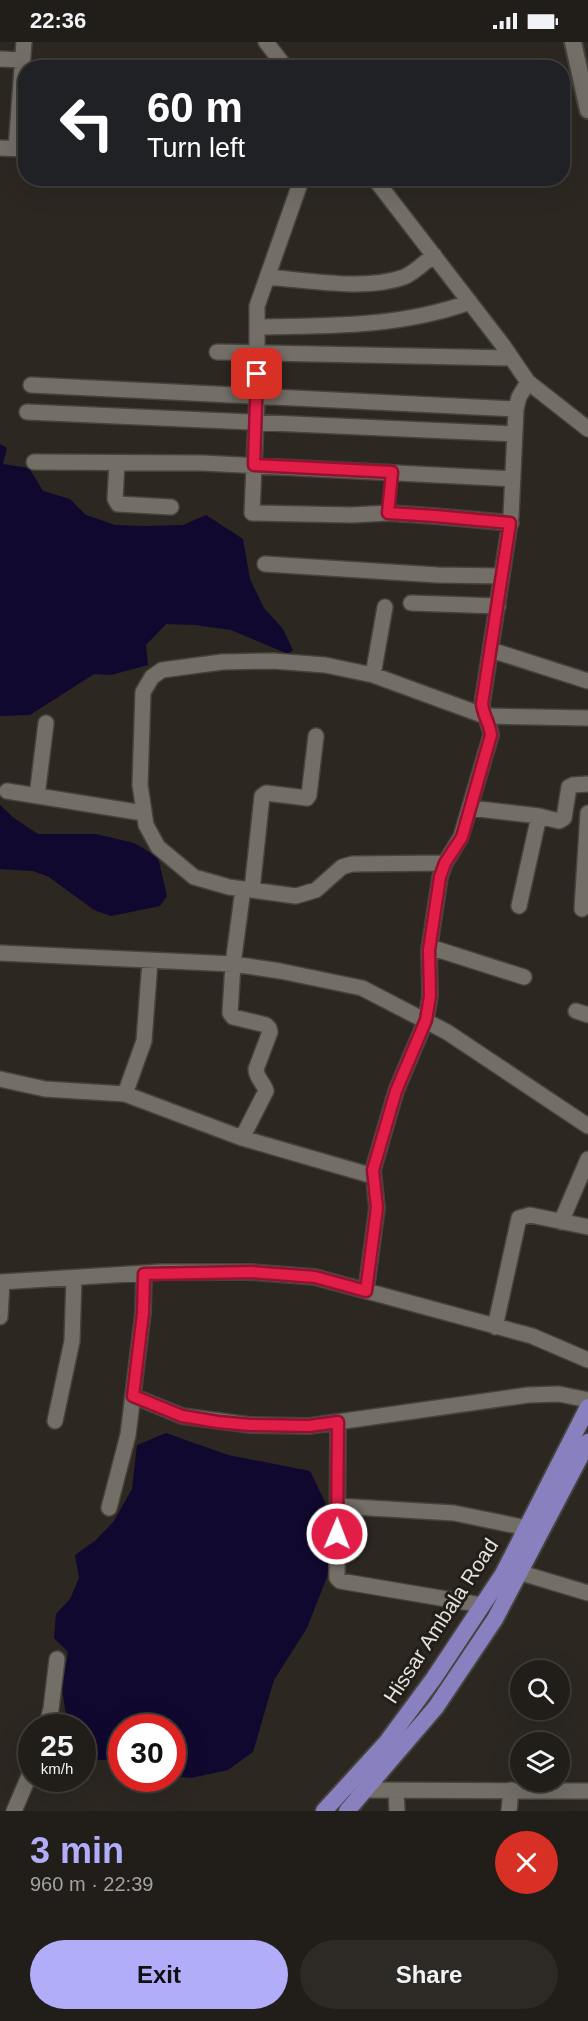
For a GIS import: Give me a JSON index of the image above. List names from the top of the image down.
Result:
{
  "streets": {
    "main road": ["Hissar Ambala Road"]
  },
  "page": {
    "status": "22:36",
    "turn": ["60 m", "Turn left"],
    "speed": "25 km/h",
    "limit": "30",
    "heading": ["3 min", "960 m · 22:39"],
    "buttons": ["Exit", "Share"]
  }
}
